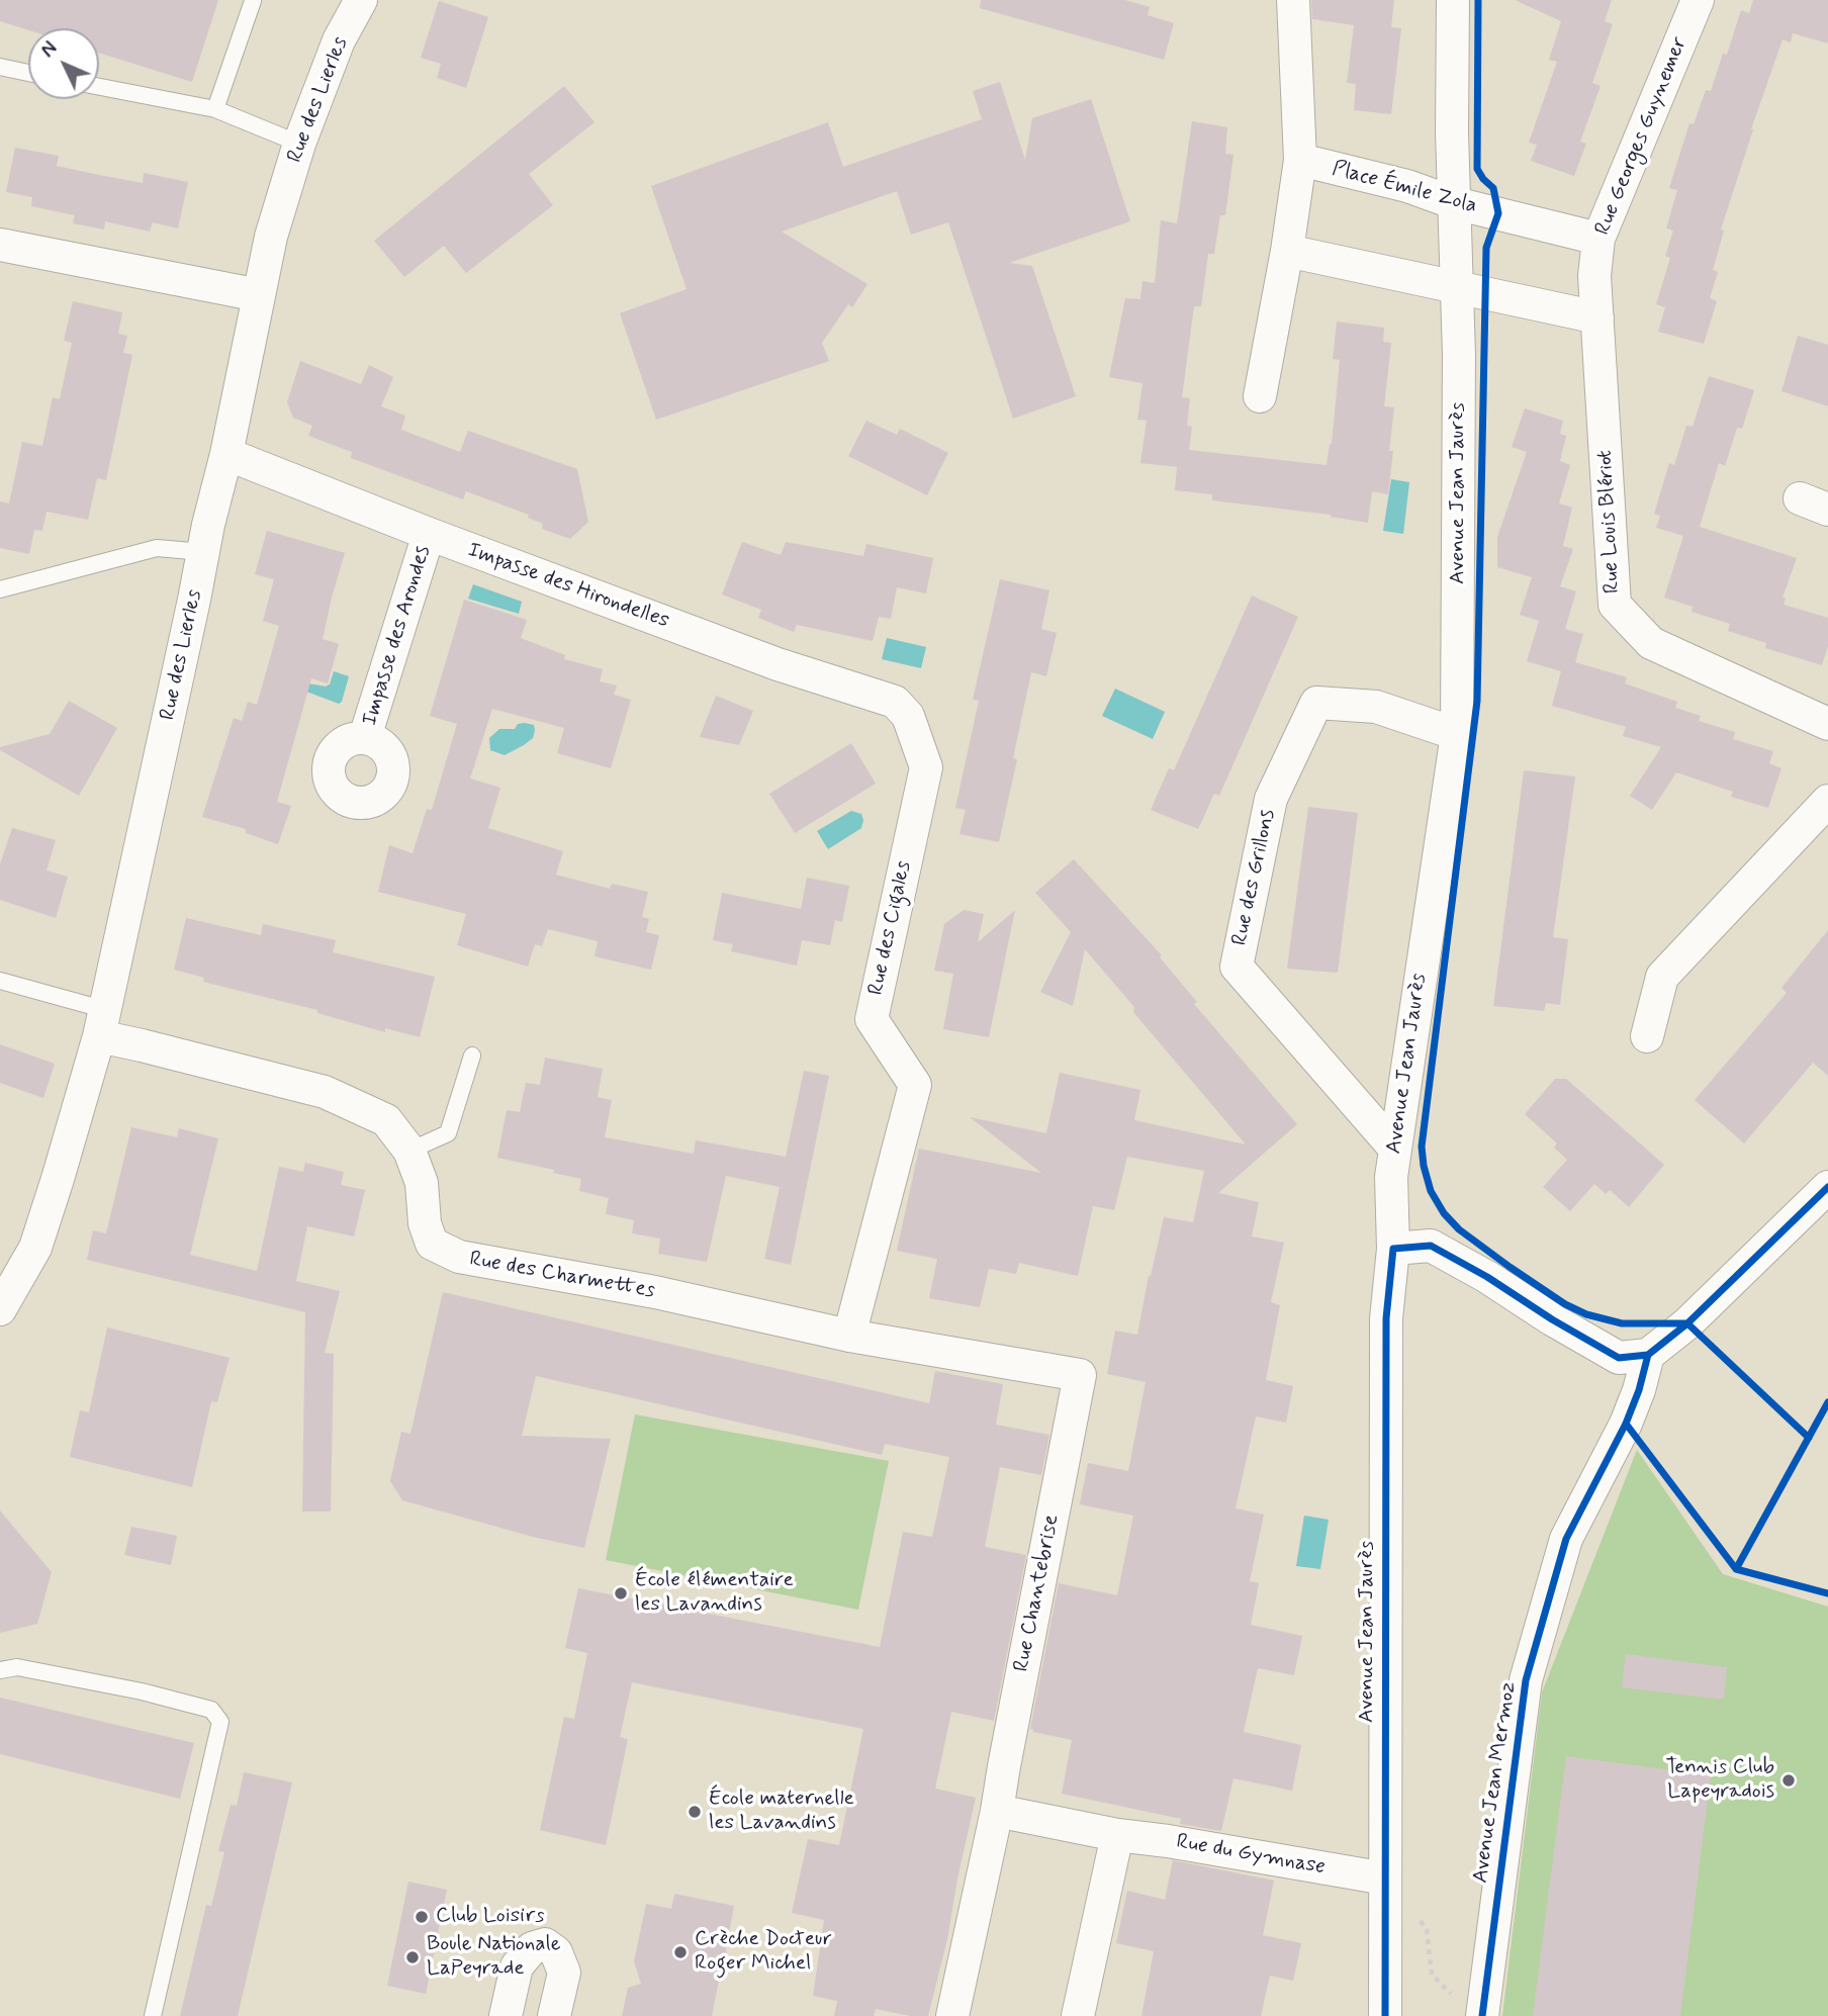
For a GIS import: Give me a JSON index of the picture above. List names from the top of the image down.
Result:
{
  "streets": {
    "street": [
      "Rue des Lierles",
      "Rue Georges Guynemer",
      "Place Émile Zola",
      "Avenue Jean Jaurès",
      "Rue Louis Blériot",
      "Impasse des Hirondelles",
      "Impasse des Arondes",
      "Rue des Grillons",
      "Rue des Cigales",
      "Rue des Charmettes",
      "Rue Chantebrise",
      "Avenue Jean Mermoz",
      "Rue du Gymnase"
    ]
  },
  "crossings": [
    ["Rue des Lierles", "Impasse des Hirondelles"],
    ["Rue des Lierles", "Rue des Charmettes"],
    ["Rue Georges Guynemer", "Place Émile Zola"],
    ["Rue Georges Guynemer", "Rue Louis Blériot"],
    ["Place Émile Zola", "Avenue Jean Jaurès"],
    ["Avenue Jean Jaurès", "Rue des Grillons"],
    ["Avenue Jean Jaurès", "Rue du Gymnase"],
    ["Impasse des Hirondelles", "Impasse des Arondes"],
    ["Impasse des Hirondelles", "Rue des Cigales"],
    ["Rue des Cigales", "Rue des Charmettes"],
    ["Rue des Charmettes", "Rue Chantebrise"]
  ],
  "places": [
    "École élémentaire les Lavandins",
    "Tennis Club Lapeyradois",
    "École maternelle les Lavandins",
    "Club Loisirs",
    "Crèche Docteur Roger Michel",
    "Boule Nationale LaPeyrade"
  ],
  "north": "top left"
}
